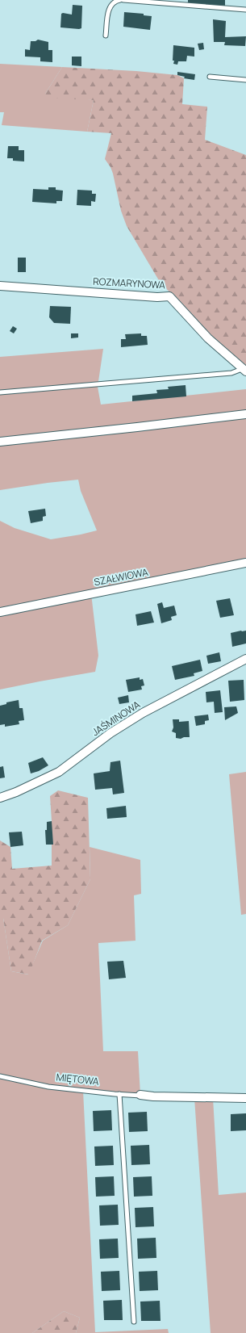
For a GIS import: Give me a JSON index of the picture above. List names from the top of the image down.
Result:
{
  "streets": {
    "street": [
      "ROZMARYNOWA",
      "SZAŁWIOWA",
      "JAŚMINOWA",
      "MIĘTOWA"
    ]
  }
}
